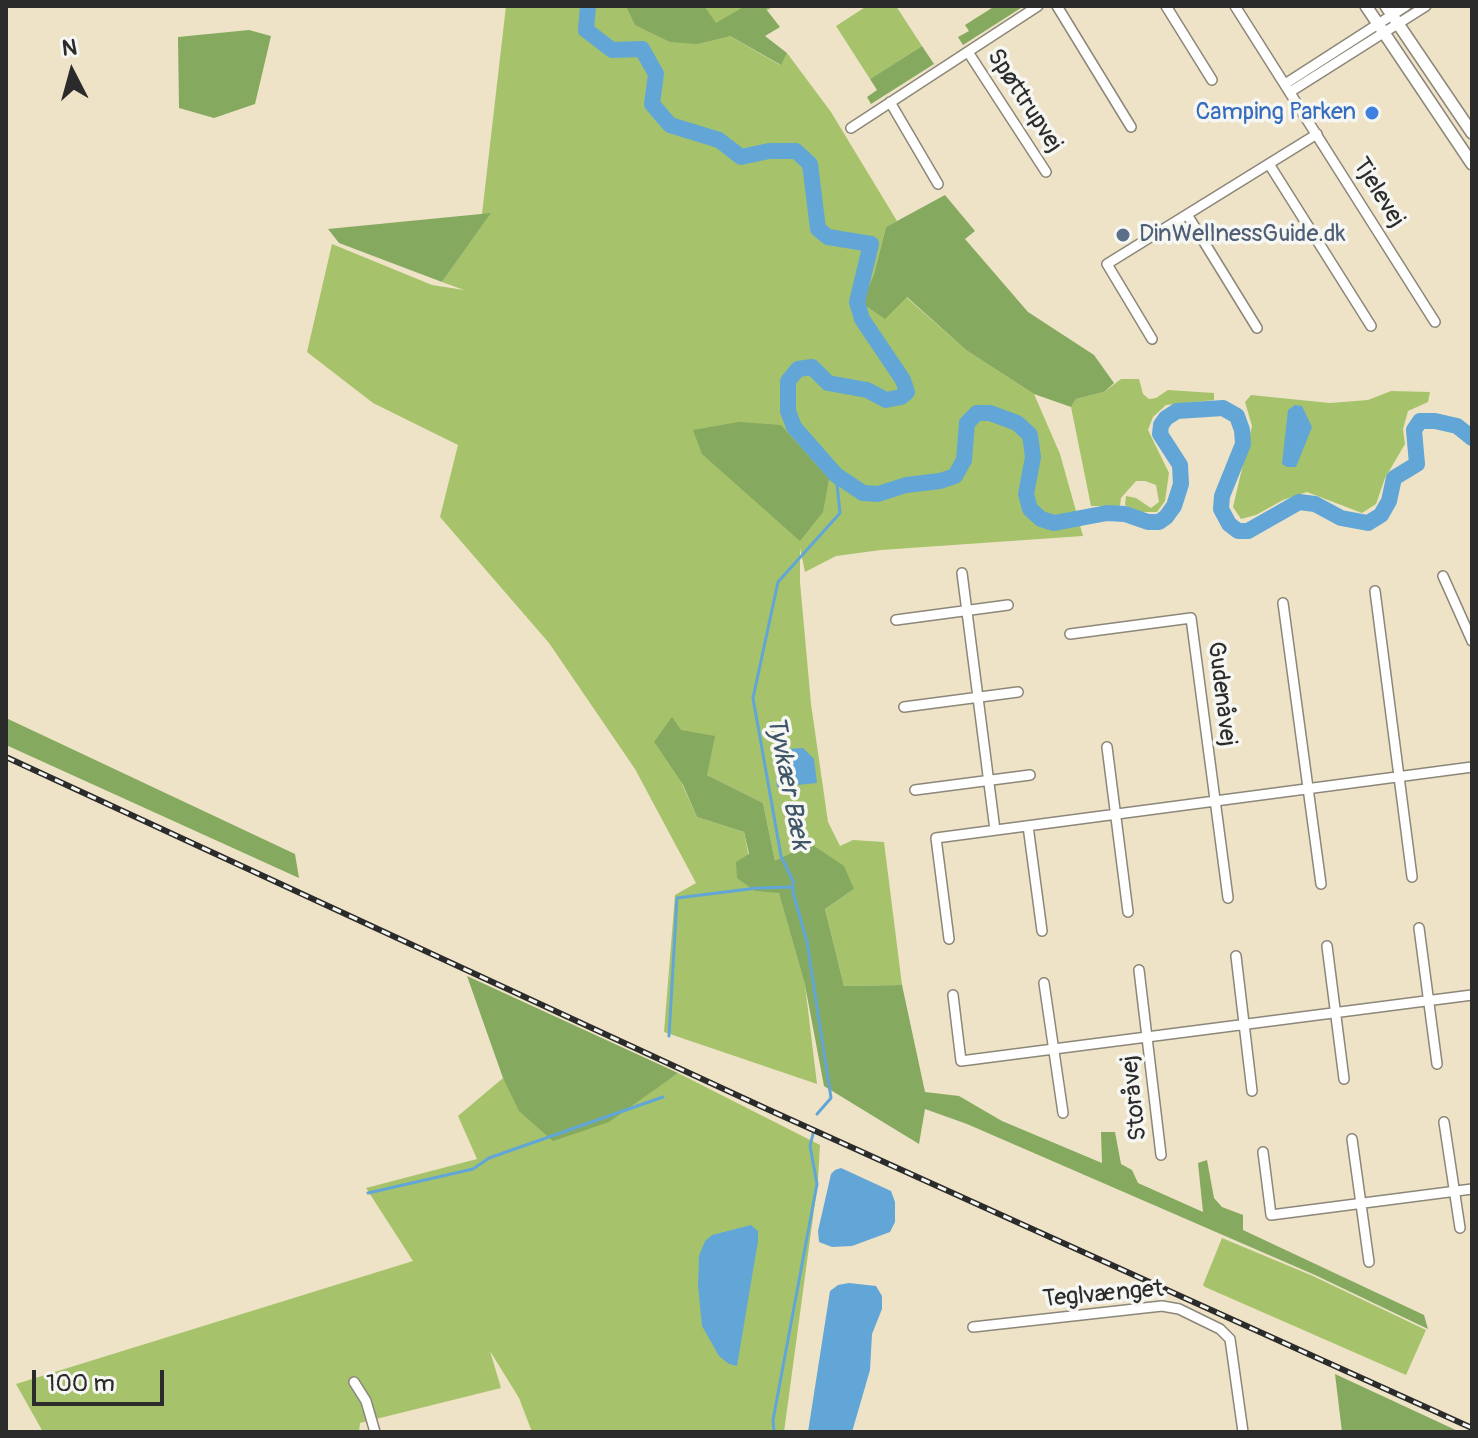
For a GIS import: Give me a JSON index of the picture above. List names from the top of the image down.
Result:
{
  "streets": {
    "street": [
      "Spøttrupvej",
      "Tjelevej",
      "Gudenåvej",
      "Storåvej",
      "Teglvænget"
    ]
  },
  "water": ["Tyvkær Bæk"],
  "places": ["Camping Parken", "DinWellnessGuide.dk"],
  "scale_bar": "100 m",
  "north": "top"
}
